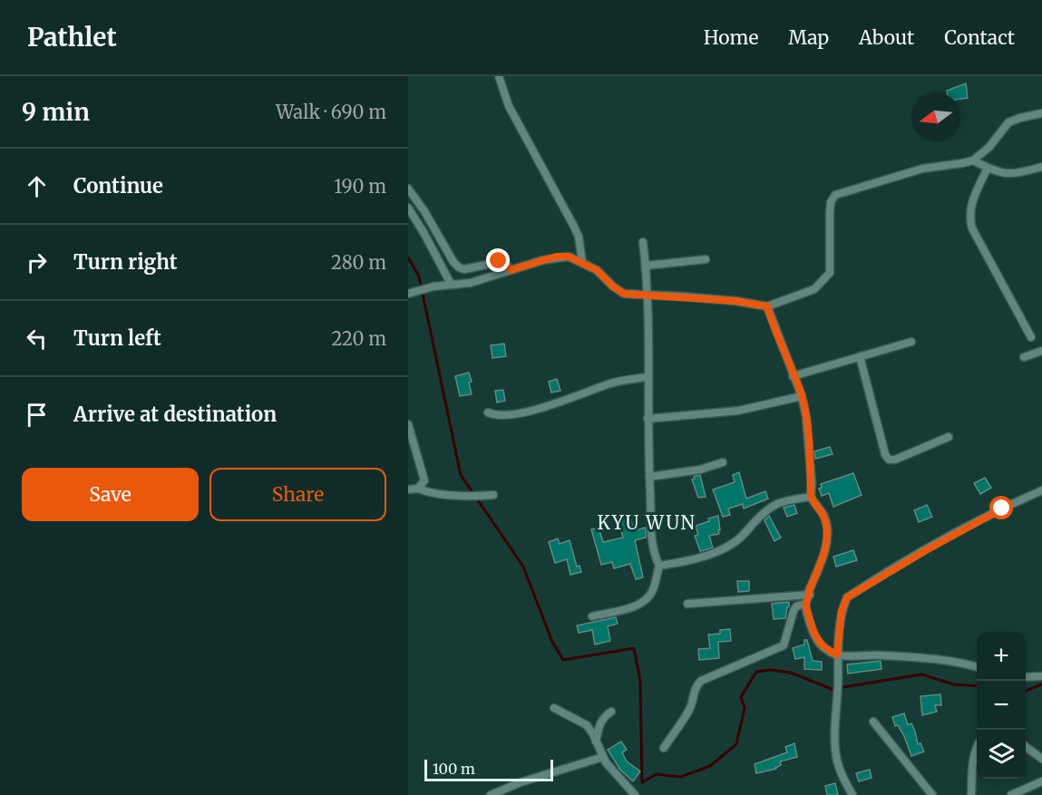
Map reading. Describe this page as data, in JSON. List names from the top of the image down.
{
  "districts": ["KYU WUN"],
  "scale_bar": "100 m",
  "north": "left",
  "page": {
    "header": "Pathlet",
    "nav": [
      "Home",
      "Map",
      "About",
      "Contact"
    ],
    "heading": ["9 min", "Walk · 690 m"],
    "list": [
      ["Continue", "190 m"],
      ["Turn right", "280 m"],
      ["Turn left", "220 m"],
      "Arrive at destination"
    ],
    "buttons": ["Save", "Share"],
    "map_buttons": ["+", "−"],
    "scale": "100 m"
  }
}
